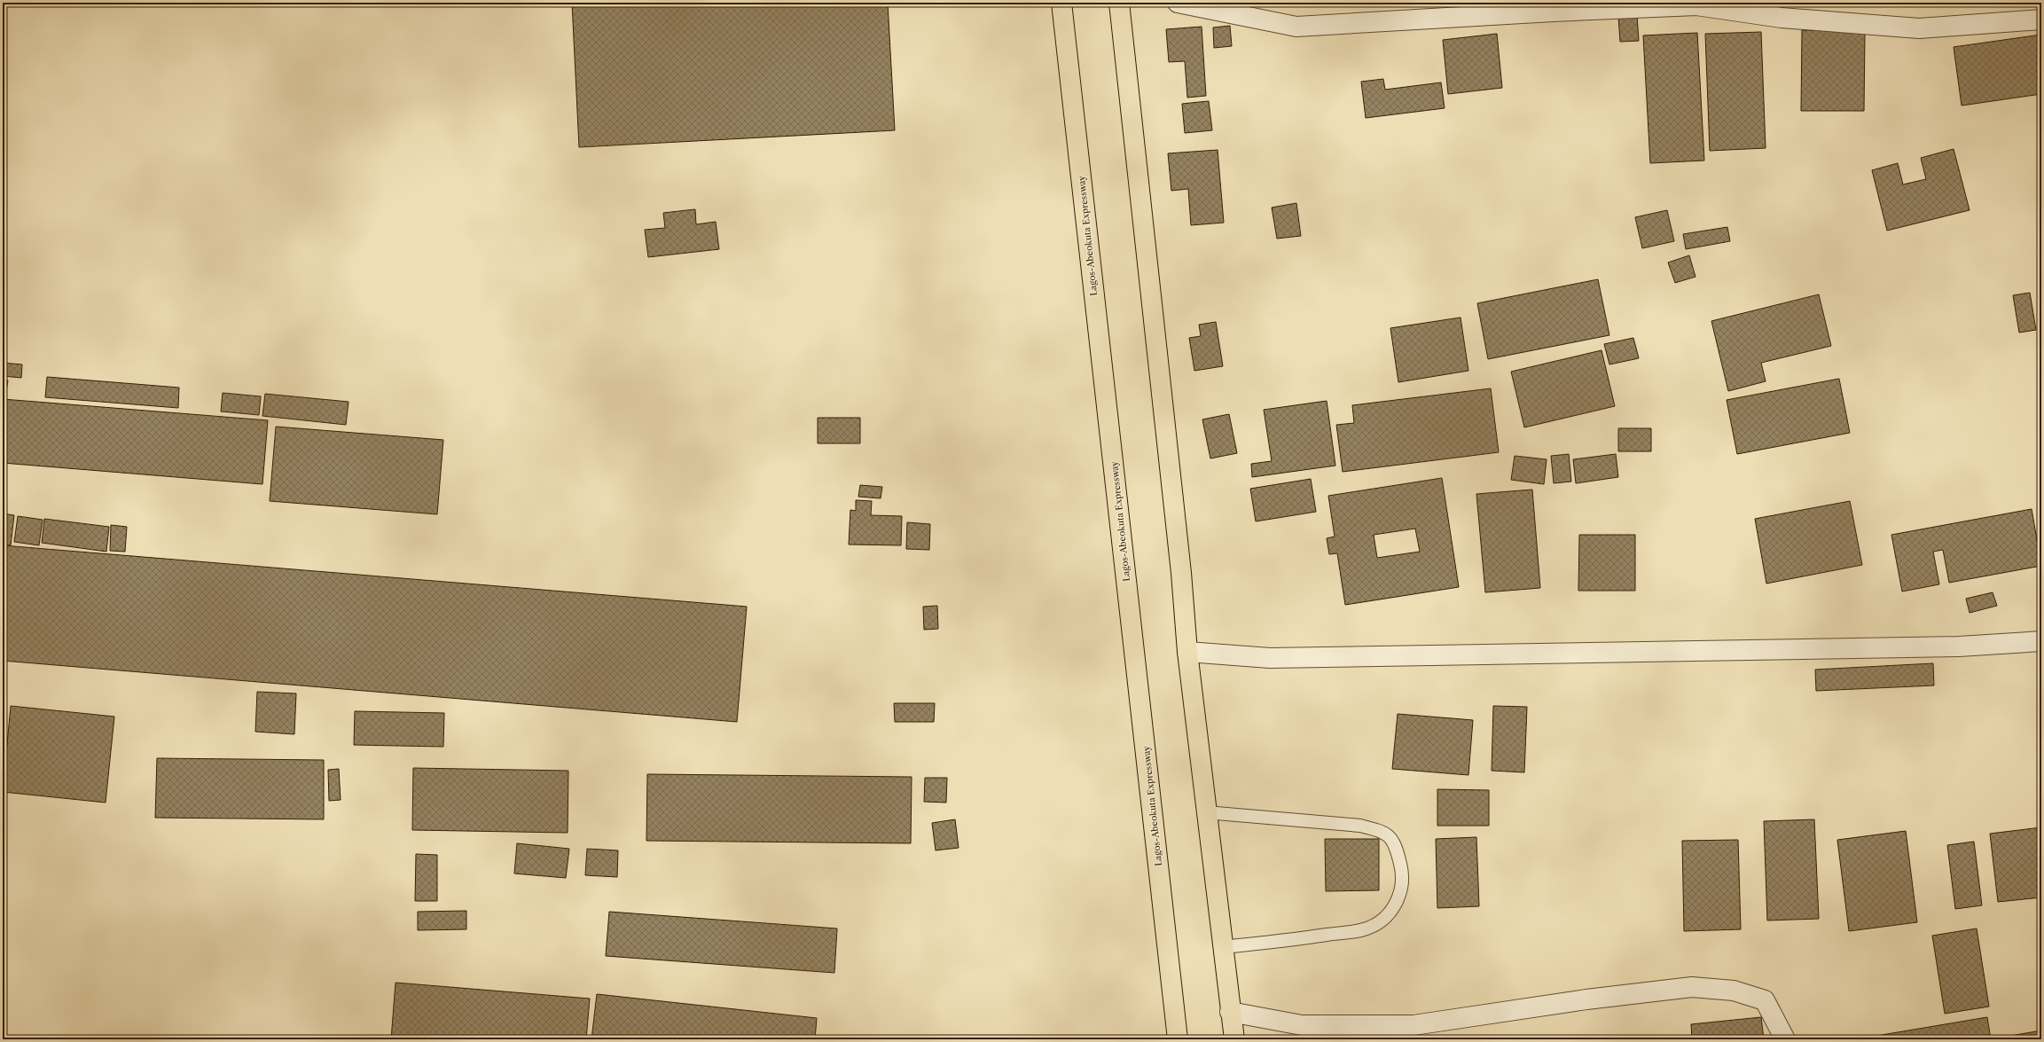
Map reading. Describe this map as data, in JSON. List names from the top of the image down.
{
  "streets": {
    "highway": ["Lagos-Abeokuta Expressway"]
  }
}
